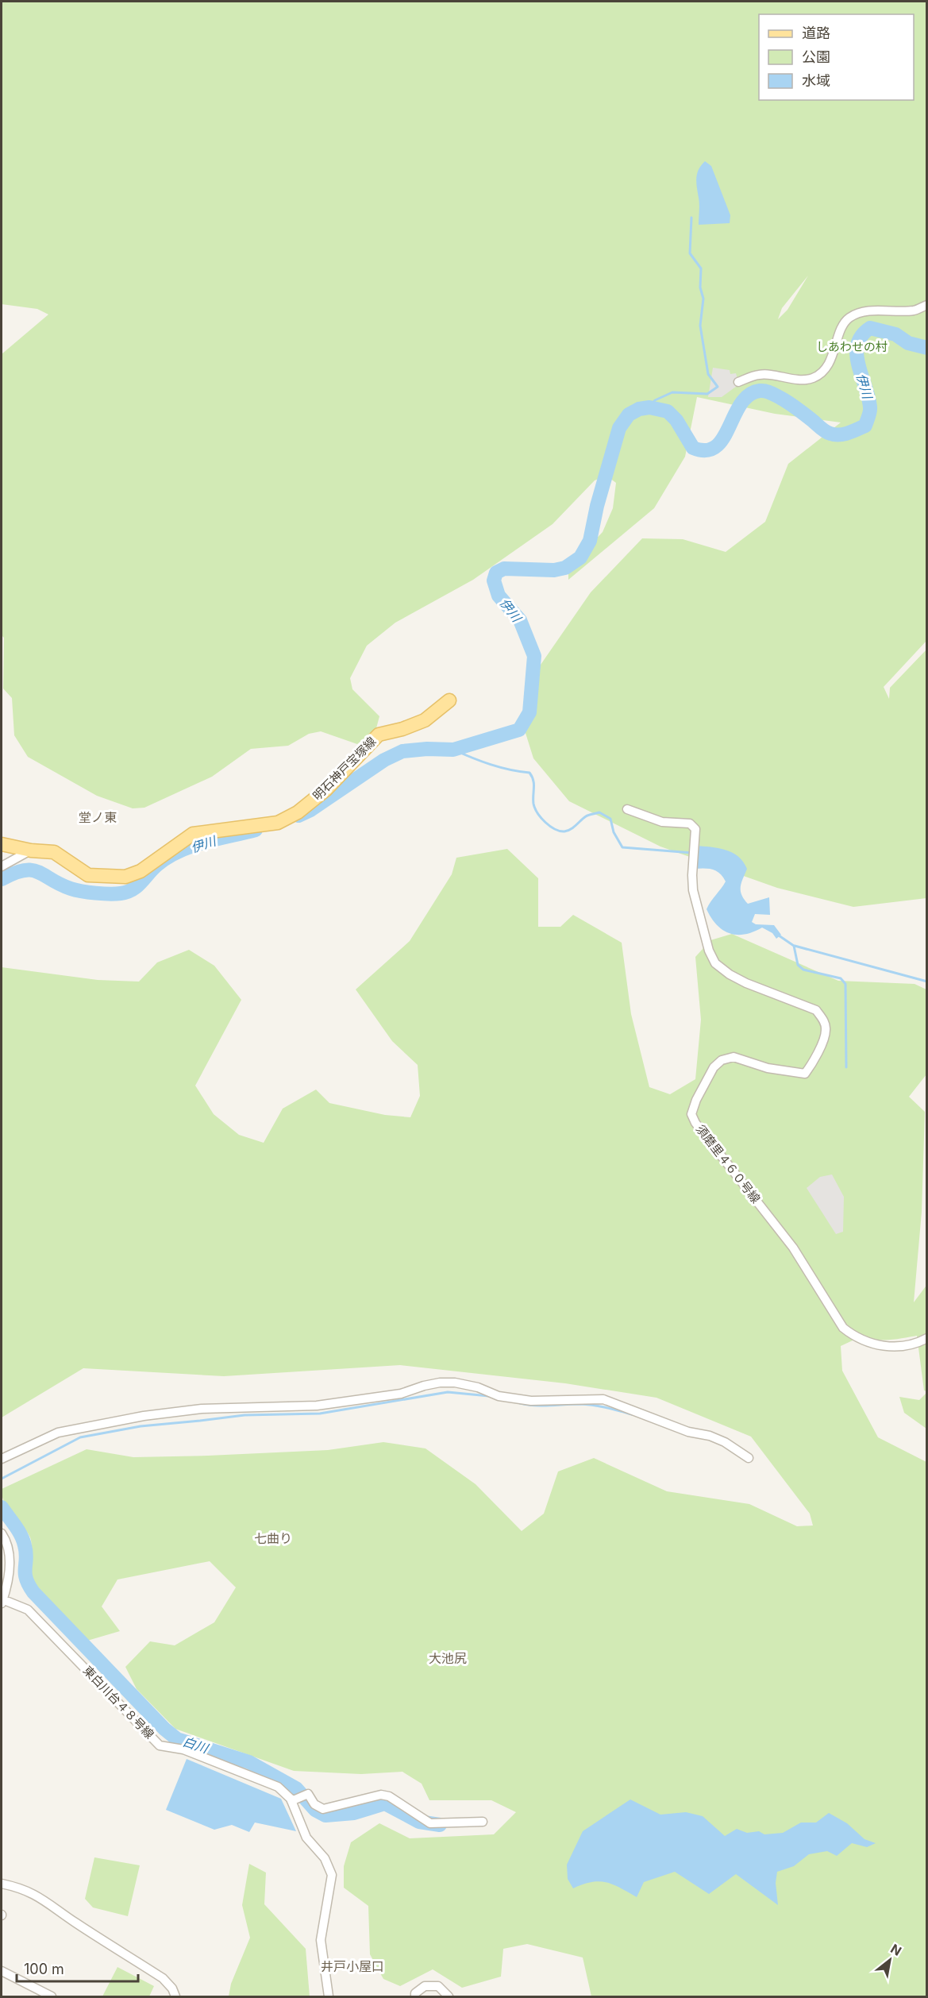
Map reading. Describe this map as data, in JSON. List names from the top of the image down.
{
  "streets": {
    "main road": ["明石神戸宝塚線"],
    "street": ["須磨里４６０号線", "東白川台４８号線"]
  },
  "districts": [
    "堂ノ東",
    "七曲り",
    "大池尻",
    "井戸小屋口"
  ],
  "water": ["伊川", "白川"],
  "parks": ["しあわせの村"],
  "legend": ["道路", "公園", "水域"],
  "scale_bar": "100 m",
  "north": "top right"
}
